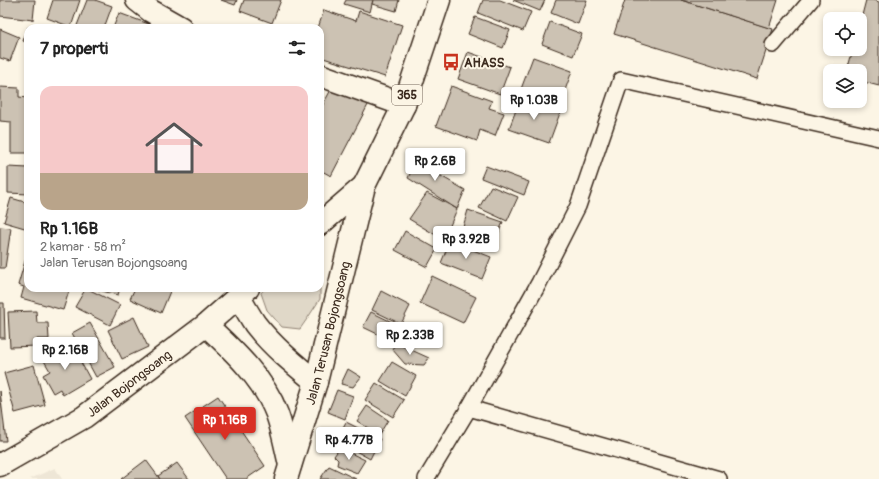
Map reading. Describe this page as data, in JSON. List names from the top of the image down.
{
  "streets": {
    "main road": ["365", "Jalan Terusan Bojongsoang", "Jalan Bojongsoang"]
  },
  "crossings": [
    ["365", "Jalan Terusan Bojongsoang"]
  ],
  "places": {
    "bus stop": ["AHASS"]
  },
  "page": {
    "heading": "7 properti",
    "list": [
      {
        "name": "Rp 1.16B",
        "note": "2 kamar · 58 m² · Jalan Terusan Bojongsoang"
      }
    ],
    "price": [
      "Rp 1.03B",
      "Rp 2.6B",
      "Rp 3.92B",
      "Rp 2.33B",
      "Rp 2.16B",
      "Rp 1.16B",
      "Rp 4.77B"
    ]
  }
}
